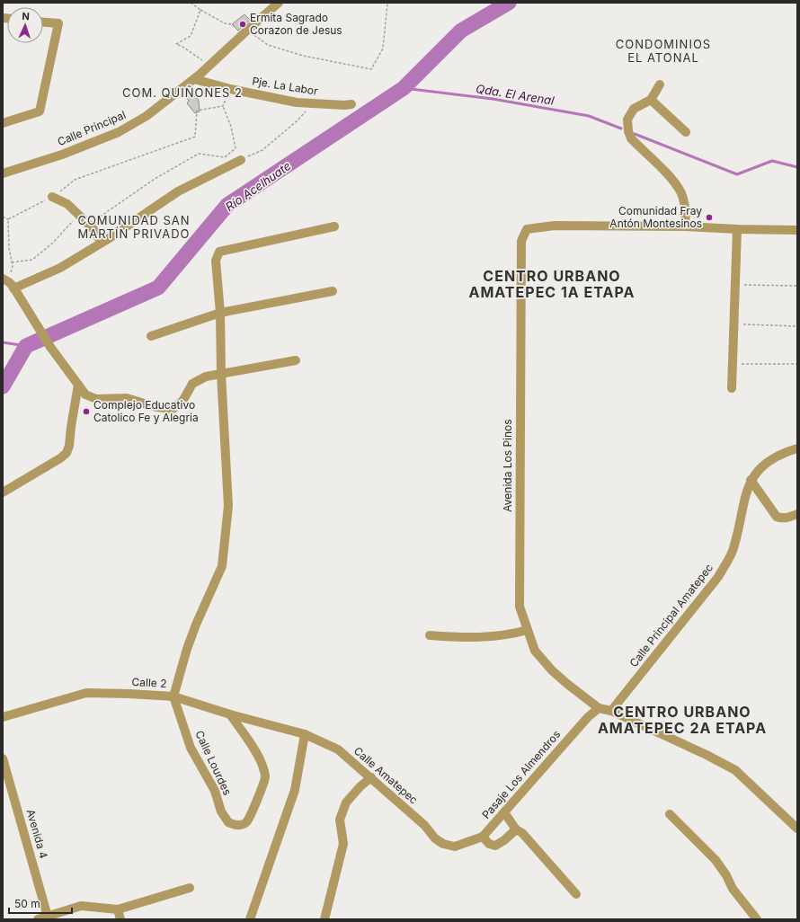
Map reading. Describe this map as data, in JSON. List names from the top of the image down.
{
  "streets": {
    "street": [
      "Pje. La Labor",
      "Calle Principal",
      "Avenida Los Pinos",
      "Calle Principal Amatepec",
      "Calle 2",
      "Calle Lourdes",
      "Pasaje Los Almendros",
      "Calle Amatepec",
      "Avenida 4"
    ]
  },
  "crossings": [
    ["Pje. La Labor", "Calle Principal"],
    ["Avenida Los Pinos", "Calle Principal Amatepec"],
    ["Avenida Los Pinos", "Pasaje Los Almendros"],
    ["Calle 2", "Calle Lourdes"],
    ["Calle 2", "Calle Amatepec"],
    ["Pasaje Los Almendros", "Calle Amatepec"]
  ],
  "districts": [
    "CONDOMINIOS EL ATONAL",
    "COM. QUIÑONES 2",
    "COMUNIDAD SAN MARTÍN PRIVADO",
    "CENTRO URBANO AMATEPEC 1A ETAPA",
    "CENTRO URBANO AMATEPEC 2A ETAPA"
  ],
  "water": ["Qda. El Arenal", "Río Acelhuate"],
  "places": ["Ermita Sagrado Corazon de Jesus", "Comunidad Fray Antón Montesinos", "Complejo Educativo Catolico Fe y Alegria"],
  "scale_bar": "50 m",
  "north": "top"
}
